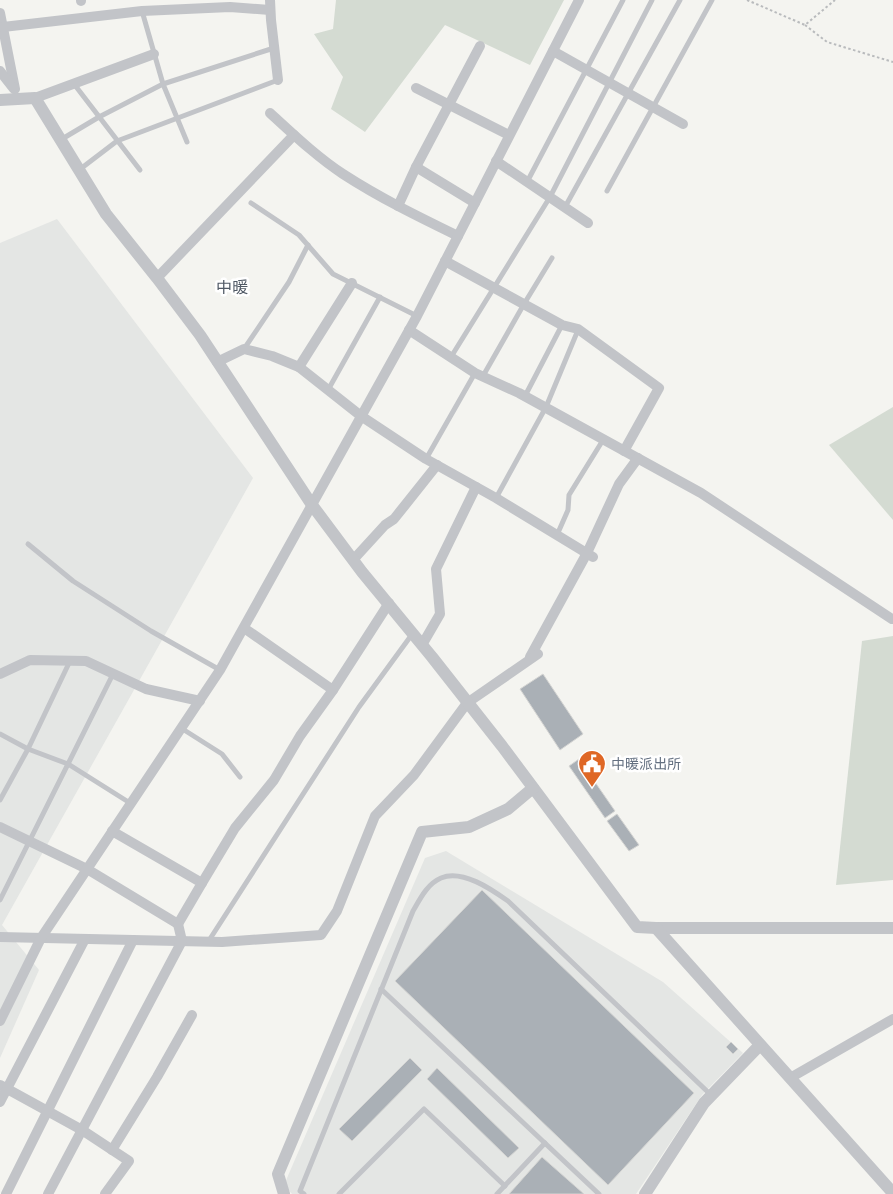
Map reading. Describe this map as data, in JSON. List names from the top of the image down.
{
  "districts": ["中暖"],
  "places": {
    "public building": ["中暖派出所"]
  }
}
